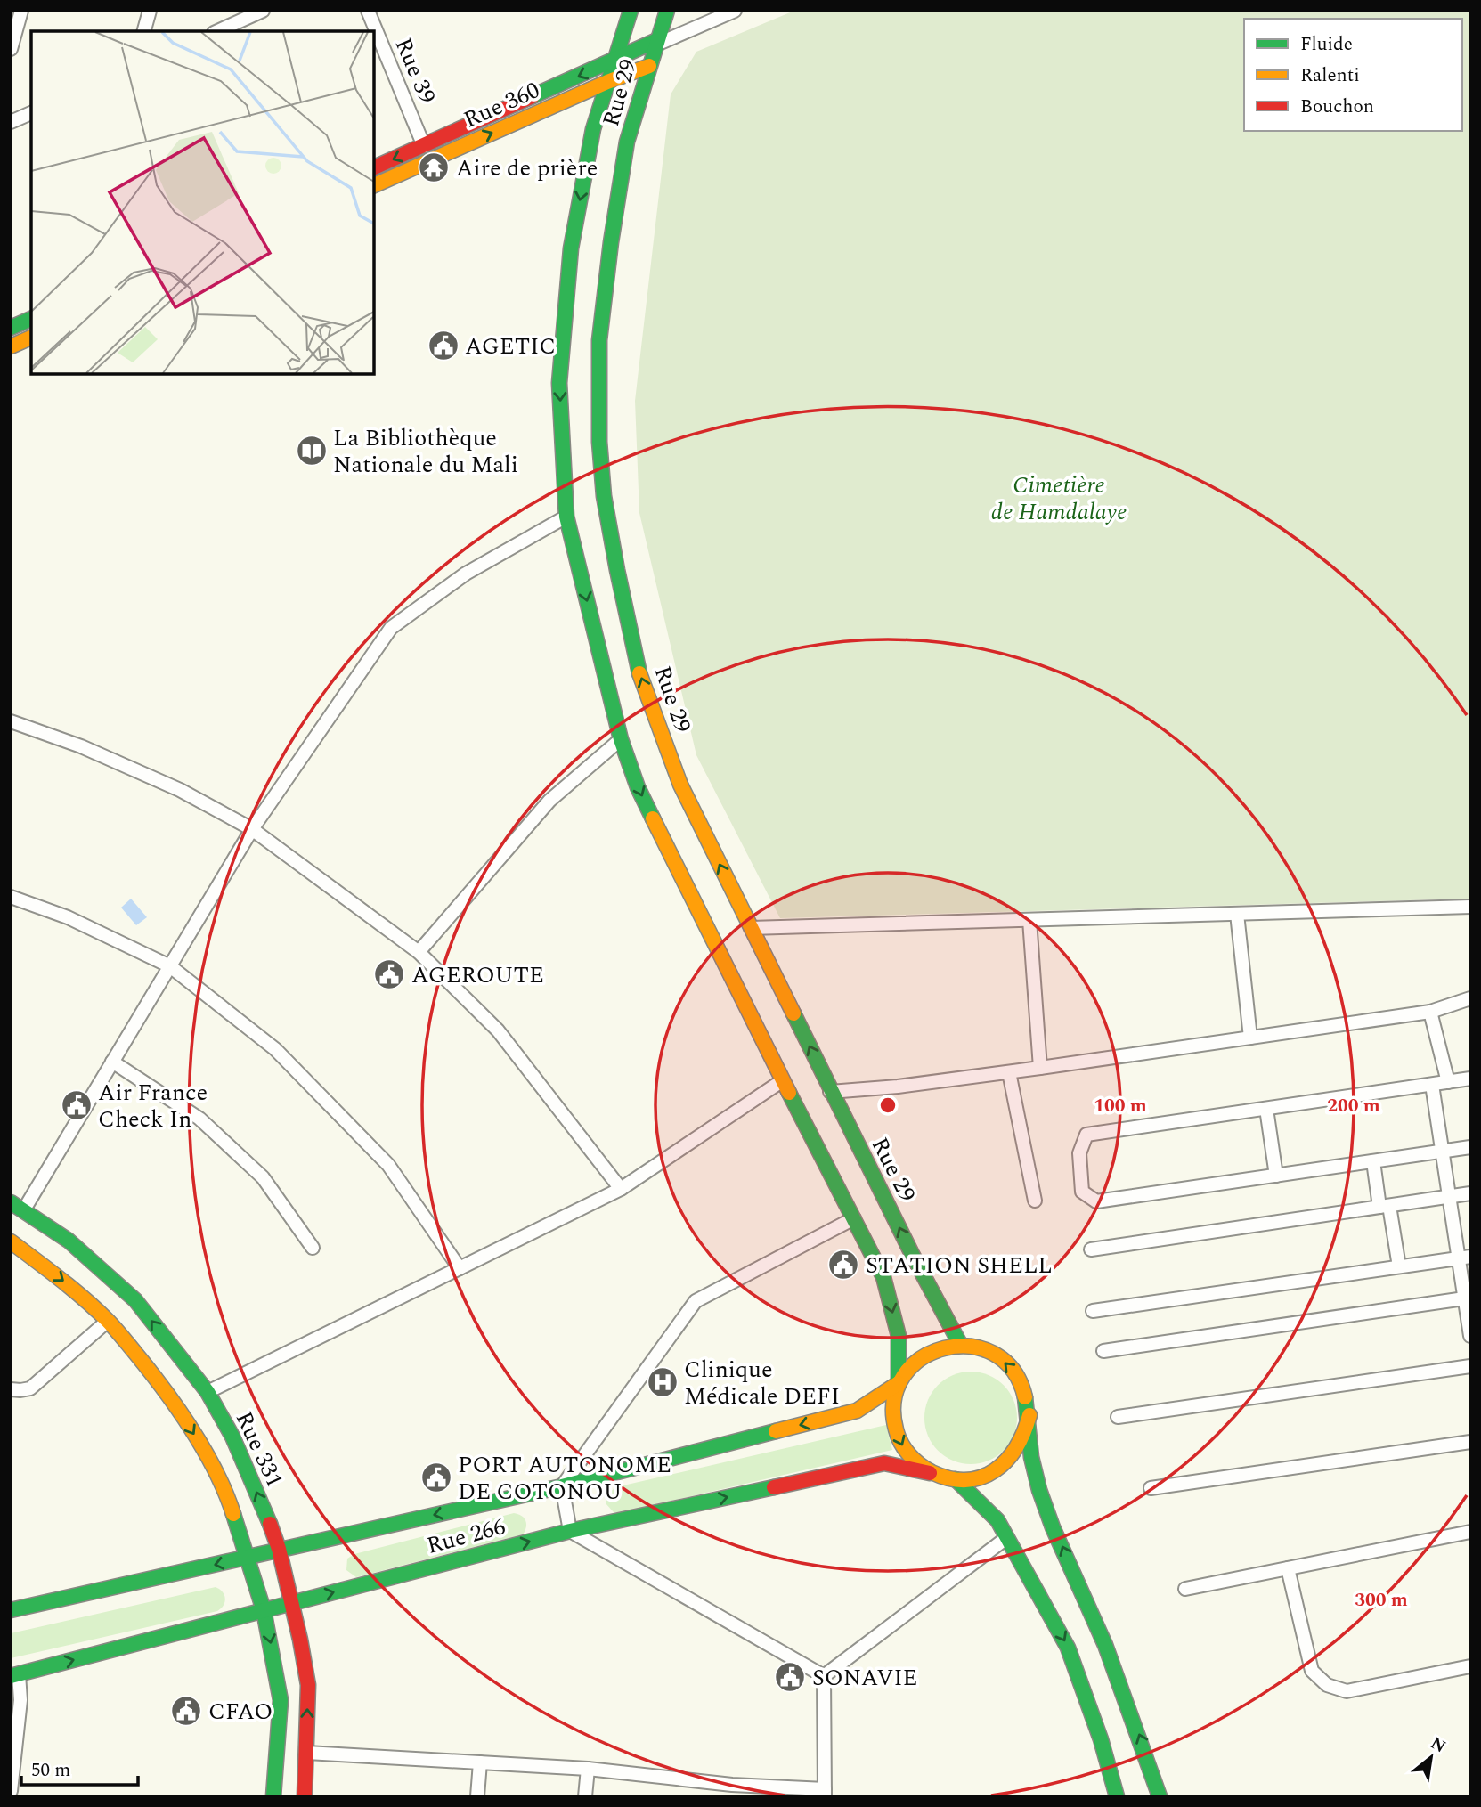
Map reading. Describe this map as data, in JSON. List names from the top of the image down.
{
  "streets": {
    "main road": [
      "Rue 29",
      "Rue 360",
      "Rue 331",
      "Rue 266"
    ],
    "street": ["Rue 39"]
  },
  "crossings": [
    ["Rue 29", "Rue 360"],
    ["Rue 29", "Rue 266"],
    ["Rue 331", "Rue 266"]
  ],
  "parks": ["Cimetière de Hamdalaye"],
  "places": {
    "temple": ["Aire de prière"],
    "public building": [
      "AGETIC",
      "AGEROUTE",
      "Air France Check In",
      "STATION SHELL",
      "PORT AUTONOME DE COTONOU",
      "SONAVIE",
      "CFAO"
    ],
    "library": ["La Bibliothèque Nationale du Mali"],
    "hospital": ["Clinique Médicale DEFI"]
  },
  "legend": ["Fluide", "Ralenti", "Bouchon"],
  "scale_bar": "50 m",
  "north": "top right",
  "rings": ["100 m", "200 m", "300 m"]
}
